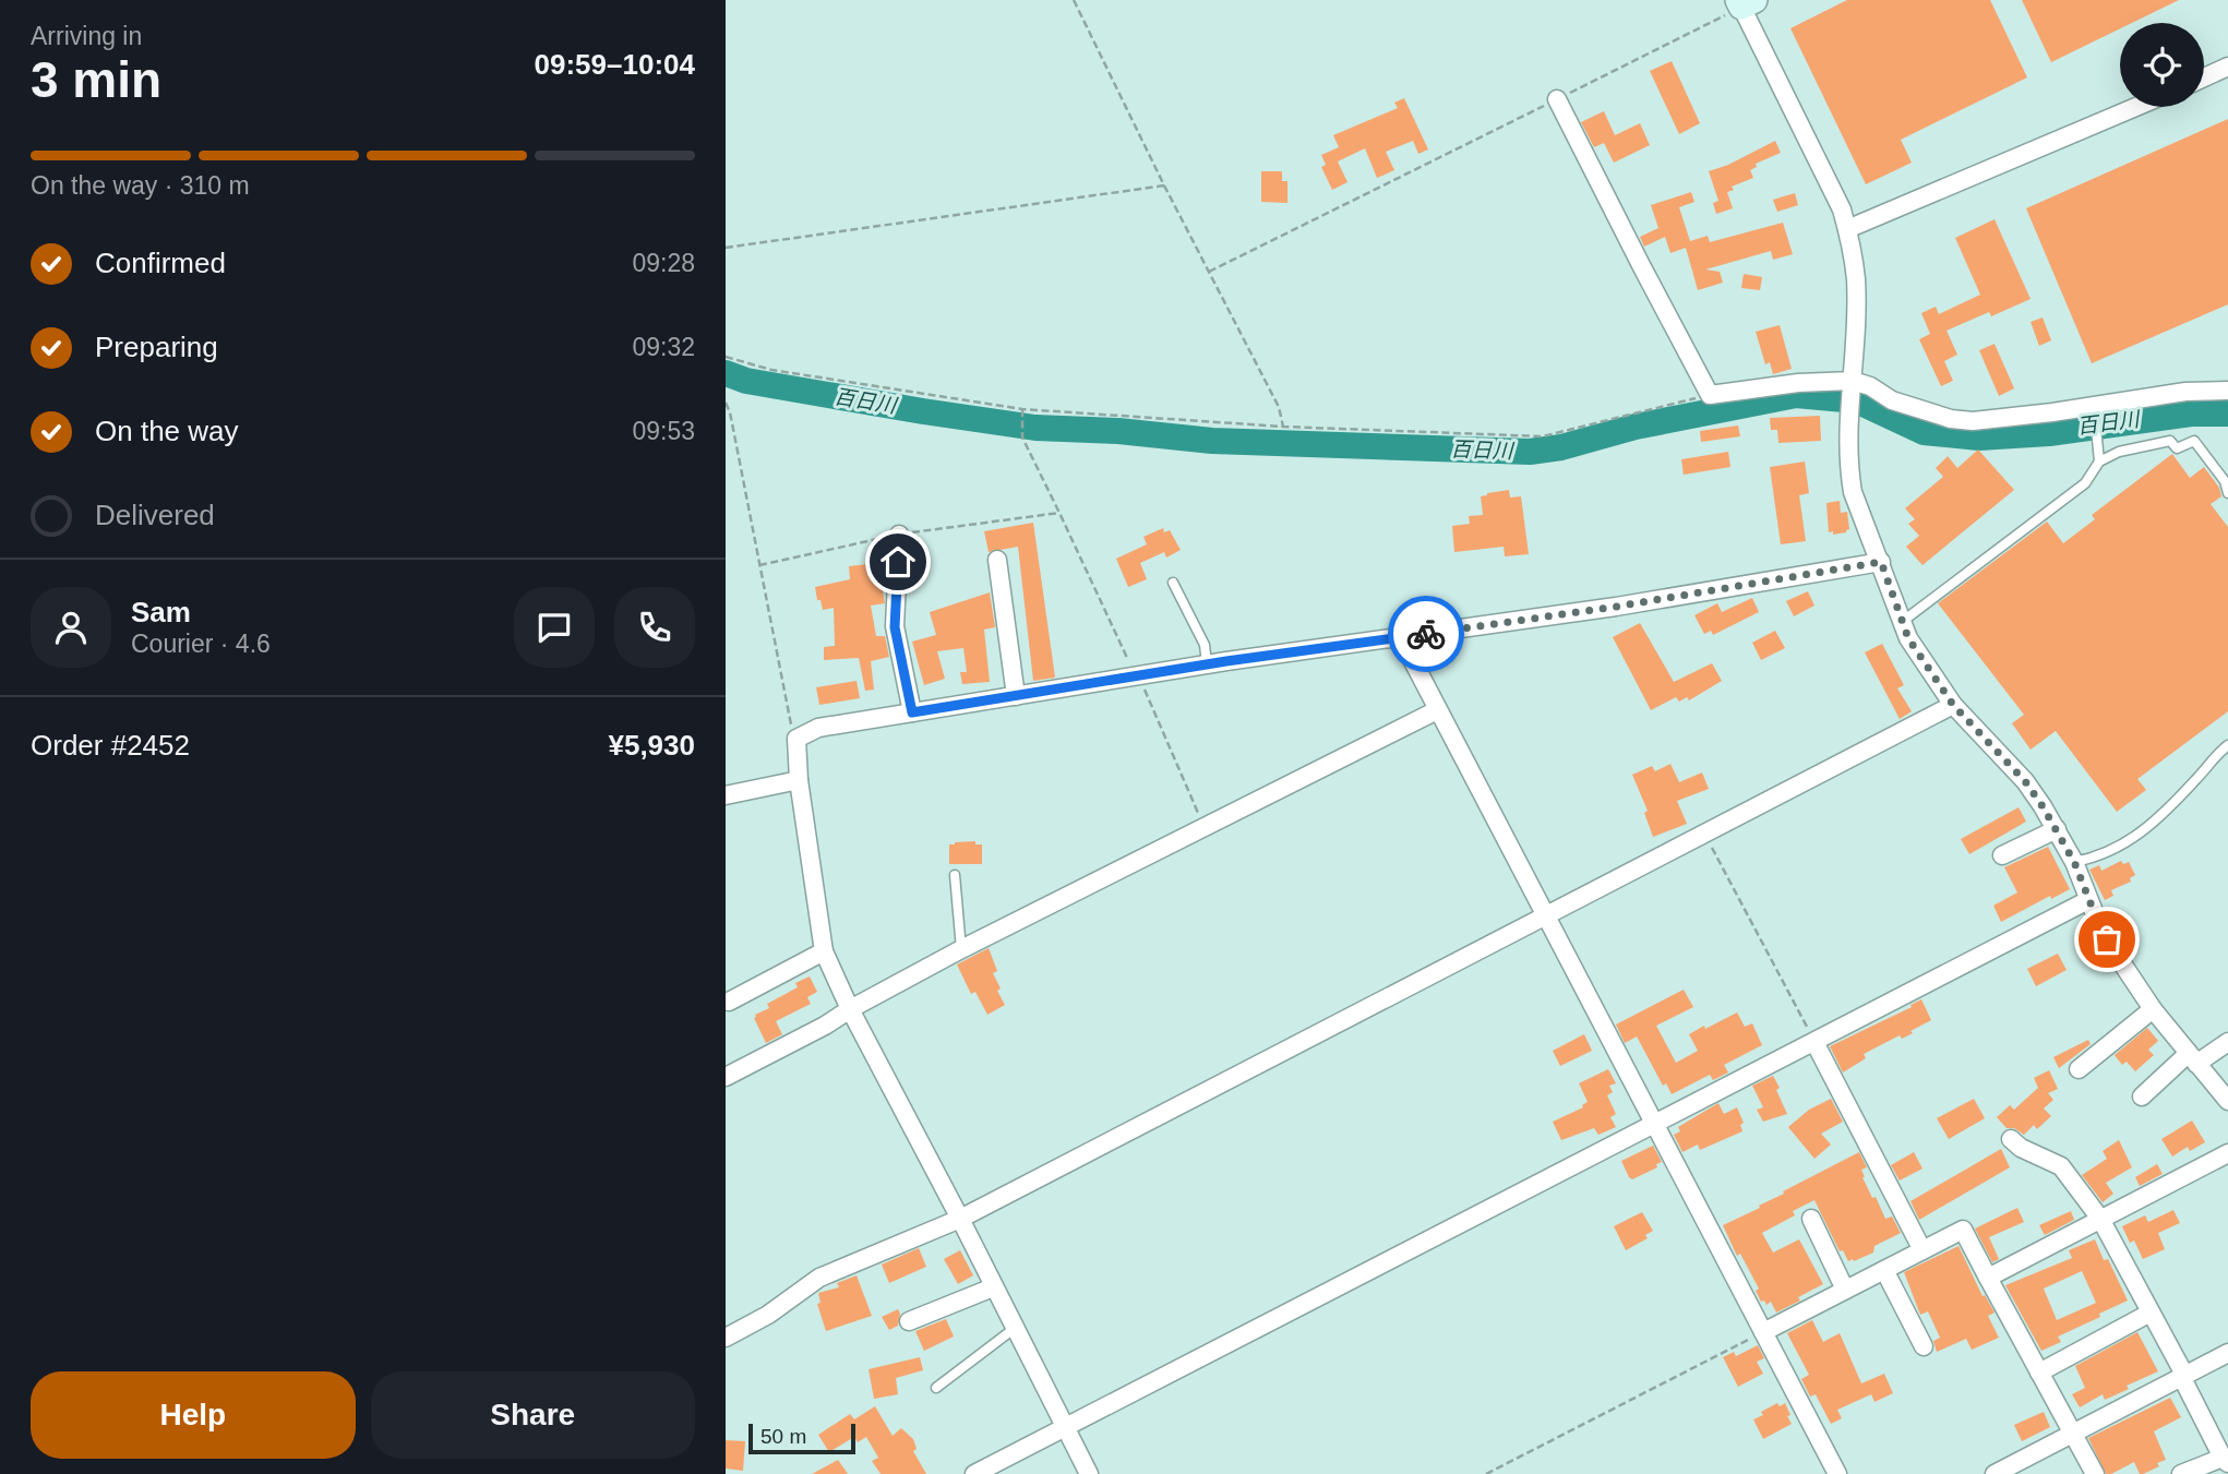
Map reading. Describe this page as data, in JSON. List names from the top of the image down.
{
  "water": ["百日川"],
  "scale_bar": "50 m",
  "page": {
    "heading": ["3 min", "Arriving in", "09:59–10:04"],
    "panel": [
      "Sam",
      "Courier · 4.6",
      "Order #2452",
      "¥5,930"
    ],
    "bar": "On the way · 310 m",
    "list": [
      ["Confirmed", "09:28"],
      ["Preparing", "09:32"],
      ["On the way", "09:53"],
      "Delivered"
    ],
    "buttons": ["Help", "Share"],
    "scale": "50 m"
  }
}
